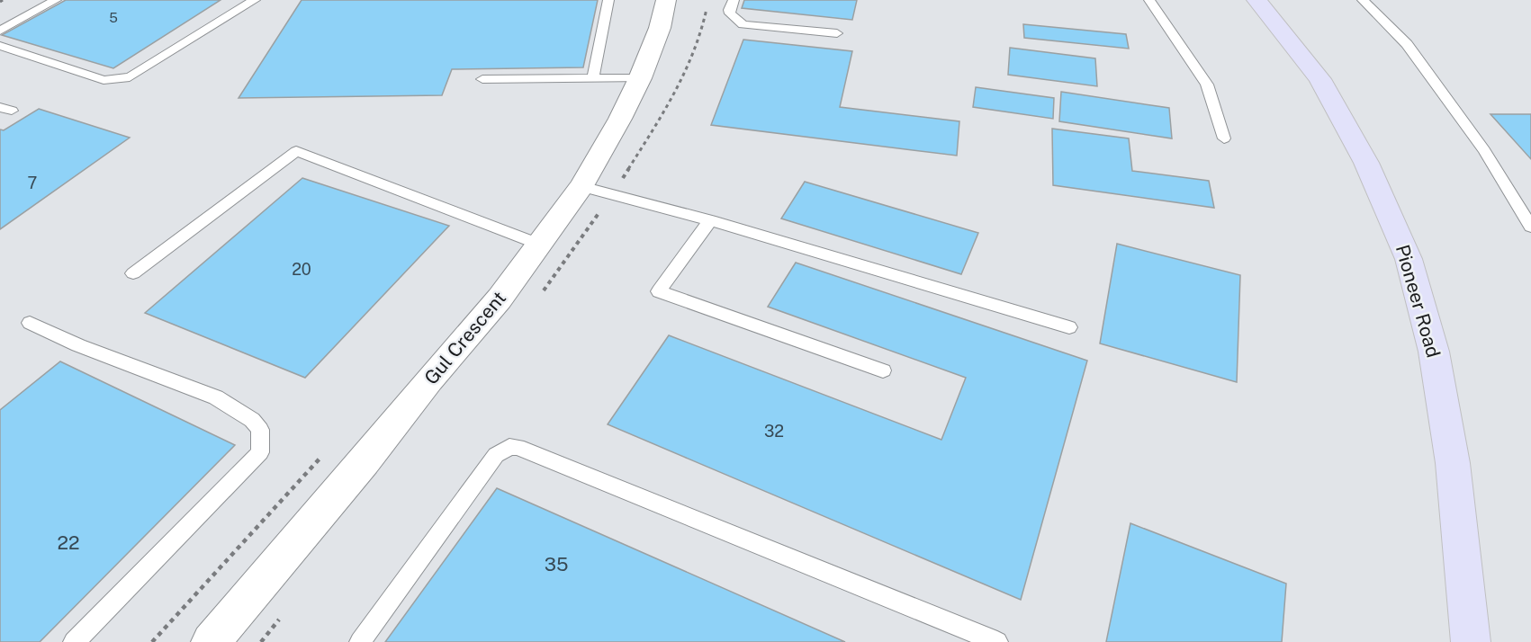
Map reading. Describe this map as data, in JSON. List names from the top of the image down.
{
  "streets": {
    "main road": ["Pioneer Road"],
    "street": ["Gul Crescent"]
  },
  "house_numbers": [
    "5",
    "7",
    "20",
    "32",
    "22",
    "35"
  ]
}
